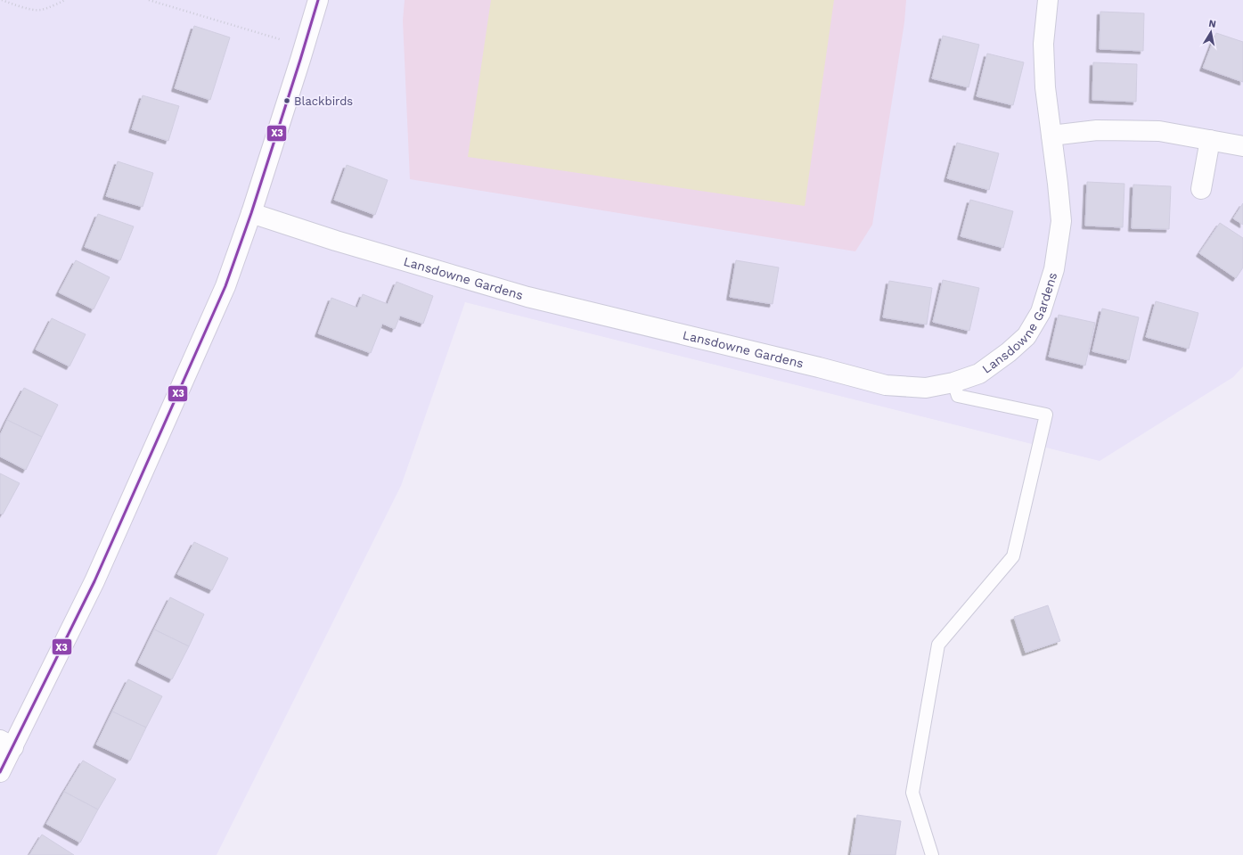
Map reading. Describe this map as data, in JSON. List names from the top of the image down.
{
  "streets": {
    "street": ["Lansdowne Gardens"]
  },
  "places": ["Blackbirds"],
  "lines": ["transit line X3"],
  "north": "top"
}
